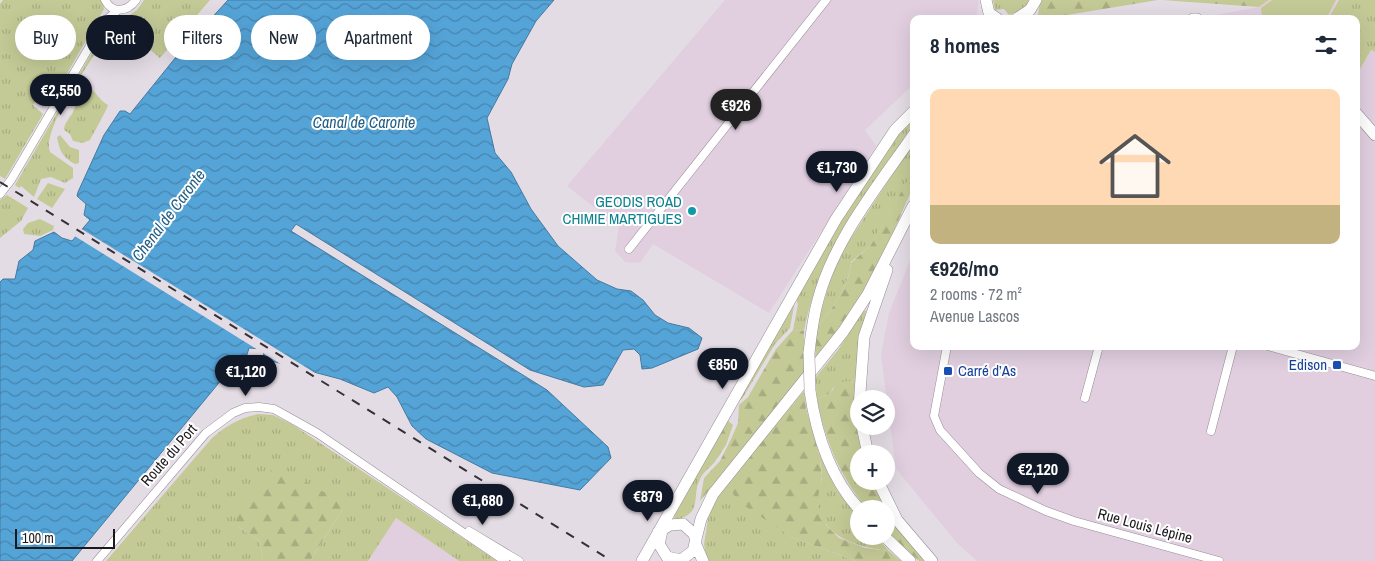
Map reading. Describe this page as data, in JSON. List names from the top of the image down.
{
  "streets": {
    "street": ["Route du Port", "Rue Louis Lépine"]
  },
  "water": ["Canal de Caronte", "Chenal de Caronte"],
  "places": {
    "other": ["GEODIS ROAD CHIMIE MARTIGUES"],
    "transit": ["Edison", "Carré d’As"]
  },
  "scale_bar": "100 m",
  "page": {
    "chip": [
      "Buy",
      "Rent",
      "Filters",
      "New",
      "Apartment"
    ],
    "heading": "8 homes",
    "price": [
      "€2,550",
      "€926",
      "€1,730",
      "€850",
      "€1,120",
      "€2,120",
      "€879",
      "€1,680"
    ],
    "list": [
      {
        "name": "€926/mo",
        "note": "2 rooms · 72 m² · Avenue Lascos"
      }
    ],
    "map_buttons": ["+", "−"],
    "scale": "100 m"
  }
}
